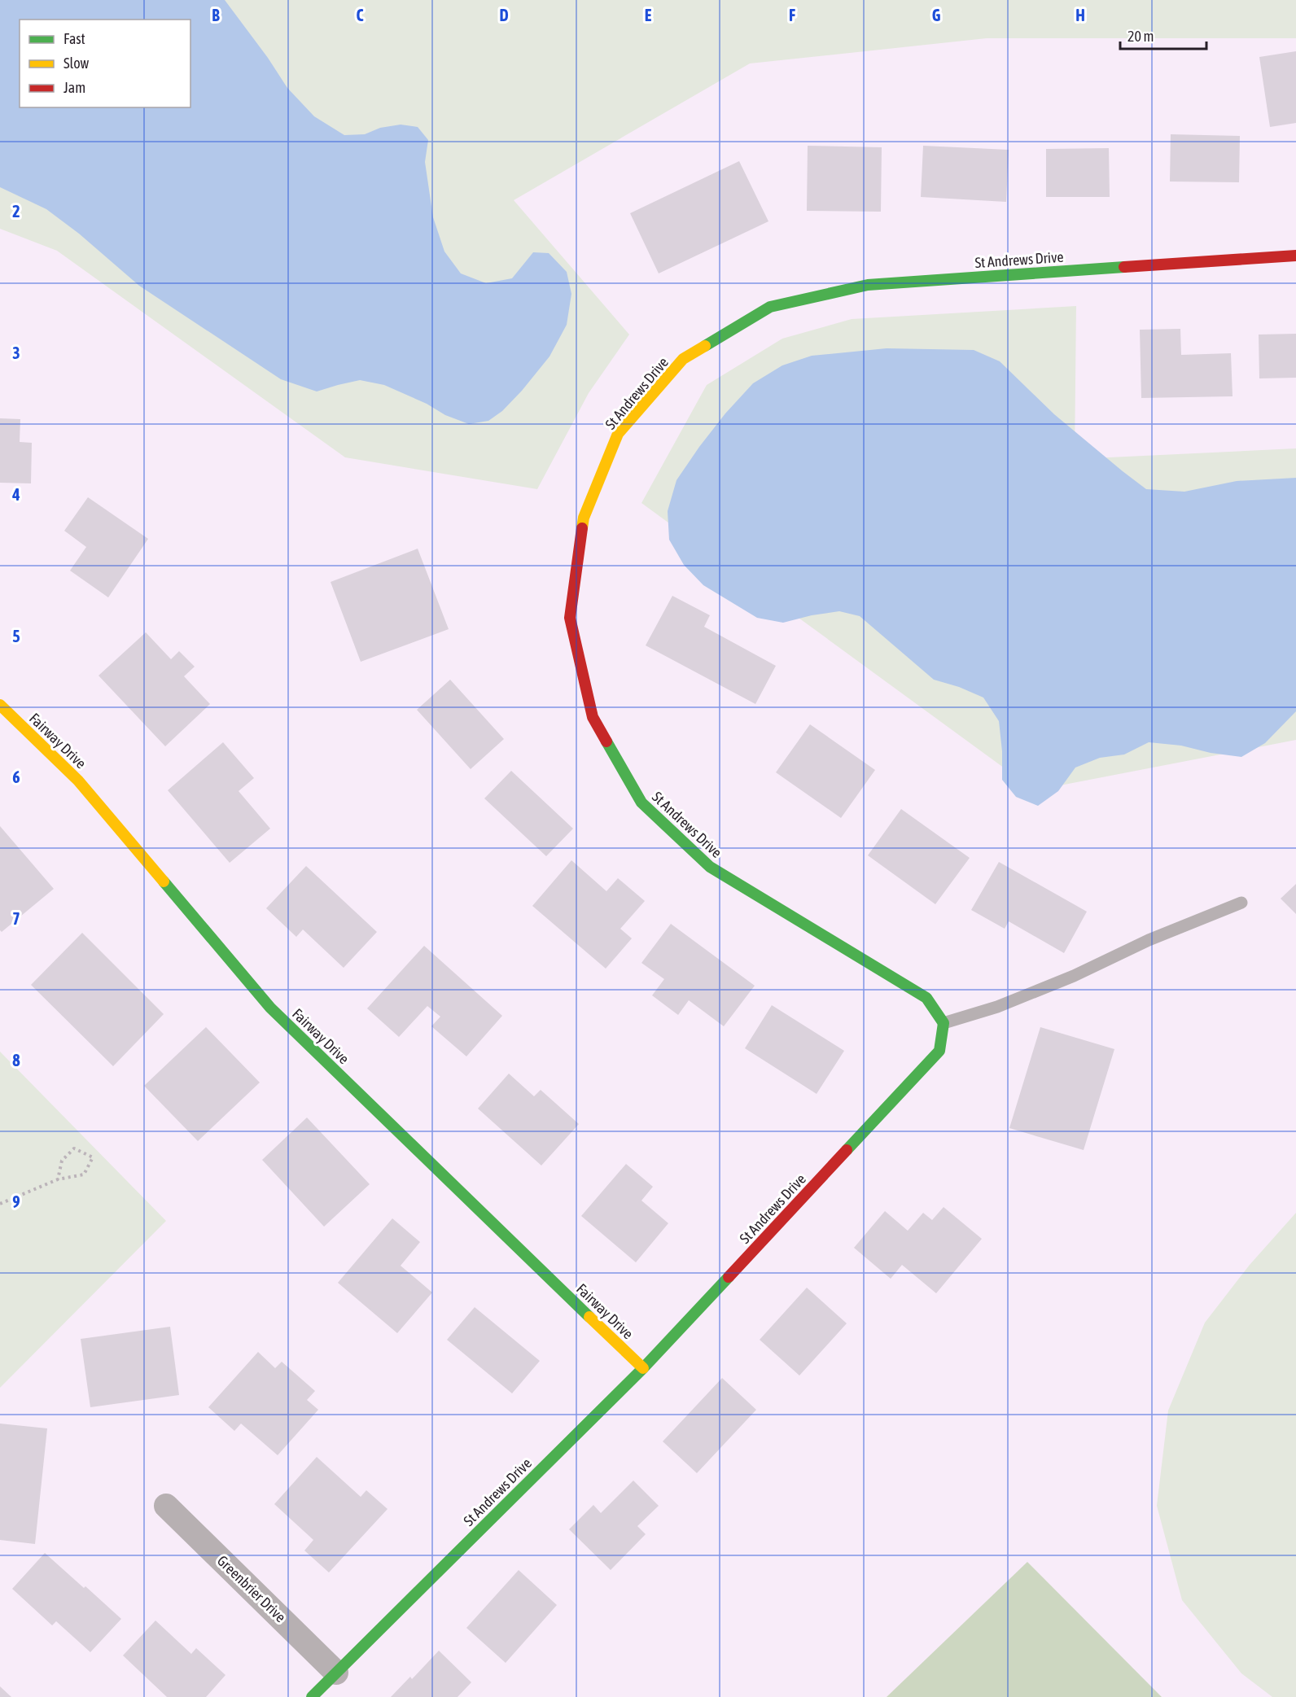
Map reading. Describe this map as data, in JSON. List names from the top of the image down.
{
  "streets": {
    "street": ["St Andrews Drive", "Fairway Drive", "Greenbrier Drive"]
  },
  "crossings": [
    ["St Andrews Drive", "Fairway Drive"],
    ["St Andrews Drive", "Greenbrier Drive"]
  ],
  "legend": ["Fast", "Slow", "Jam"],
  "scale_bar": "20 m",
  "grid": {
    "columns": [
      "B",
      "C",
      "D",
      "E",
      "F",
      "G",
      "H"
    ],
    "rows": [
      "2",
      "3",
      "4",
      "5",
      "6",
      "7",
      "8",
      "9"
    ]
  }
}
